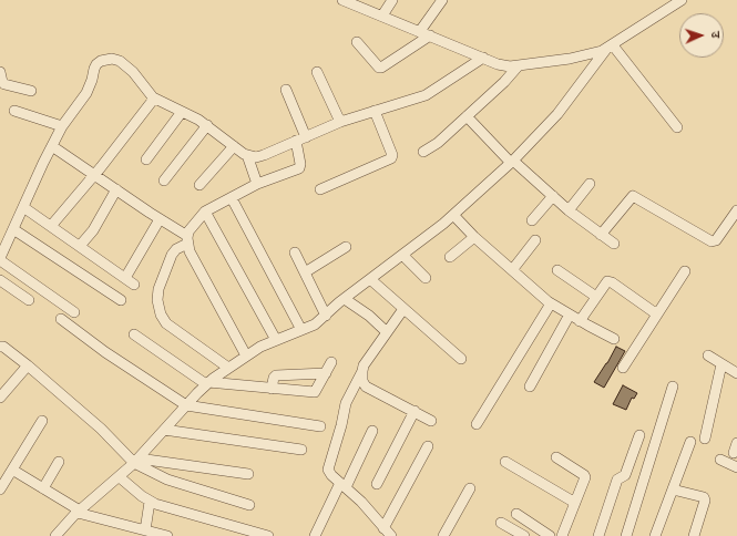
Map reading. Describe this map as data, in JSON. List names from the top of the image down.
{
  "north": "right"
}
